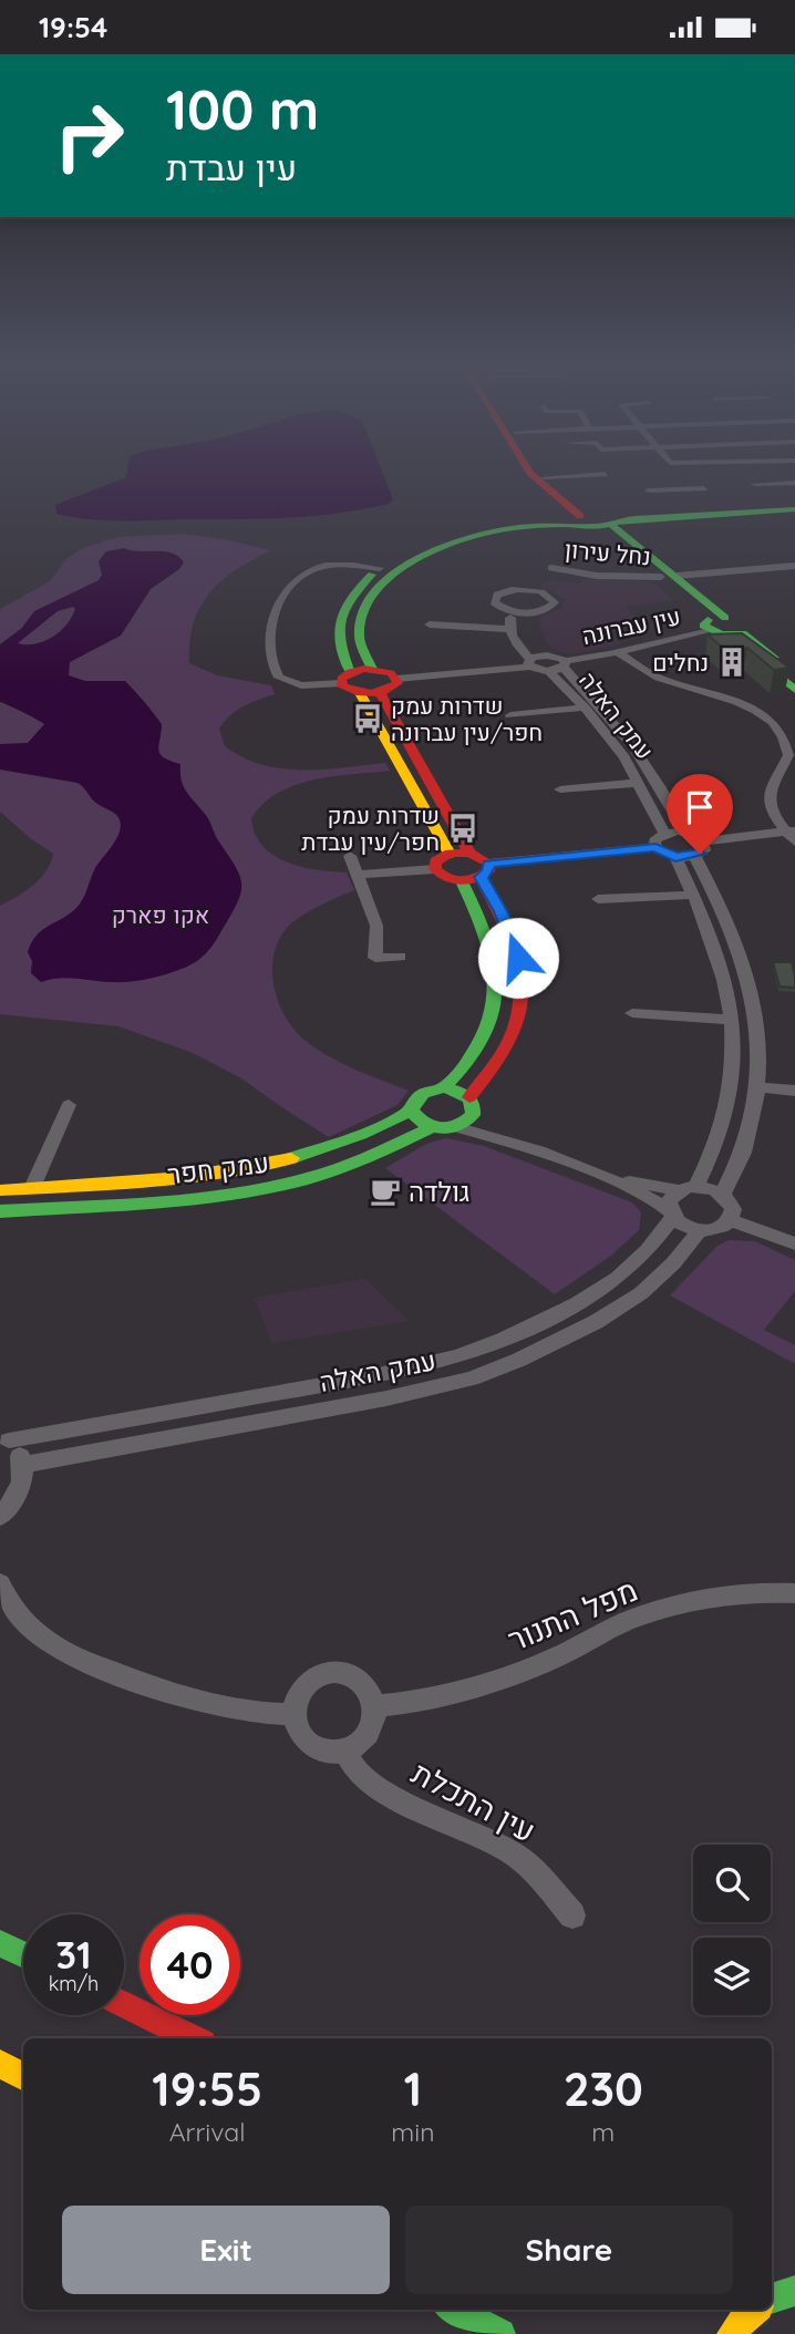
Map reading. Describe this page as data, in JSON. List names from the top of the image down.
{
  "streets": {
    "street": [
      "נחל עירון",
      "עין עברונה",
      "עמק האלה",
      "עמק חפר",
      "מפל התנור",
      "עין התכלת"
    ]
  },
  "crossings": [
    ["עין עברונה", "עמק האלה"],
    ["מפל התנור", "עין התכלת"]
  ],
  "parks": ["אקו פארק"],
  "places": {
    "building": ["נחלים"],
    "bus stop": ["שדרות עמק חפר/עין עברונה", "שדרות עמק חפר/עין עבדת"],
    "cafe": ["גולדה"]
  },
  "page": {
    "status": "19:54",
    "turn": ["100 m", "עין עבדת"],
    "speed": "31 km/h",
    "limit": "40",
    "eta": [
      "19:55",
      "Arrival",
      "1",
      "min",
      "230",
      "m"
    ],
    "buttons": ["Exit", "Share"]
  }
}
